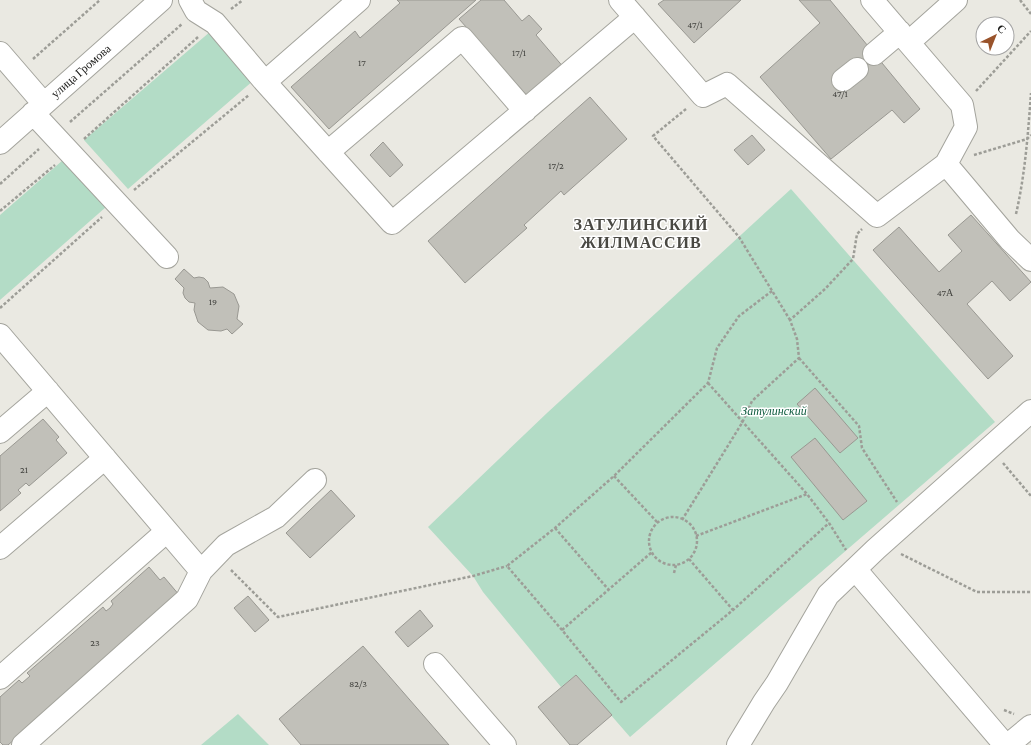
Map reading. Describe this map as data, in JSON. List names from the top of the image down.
{
  "streets": {
    "street": ["улица Громова"]
  },
  "districts": ["ЗАТУЛИНСКИЙ ЖИЛМАССИВ"],
  "parks": ["Затулинский"],
  "house_numbers": [
    "47/1",
    "17/1",
    "17",
    "47/1",
    "17/2",
    "47А",
    "19",
    "21",
    "23",
    "82/3"
  ],
  "north": "top right"
}
